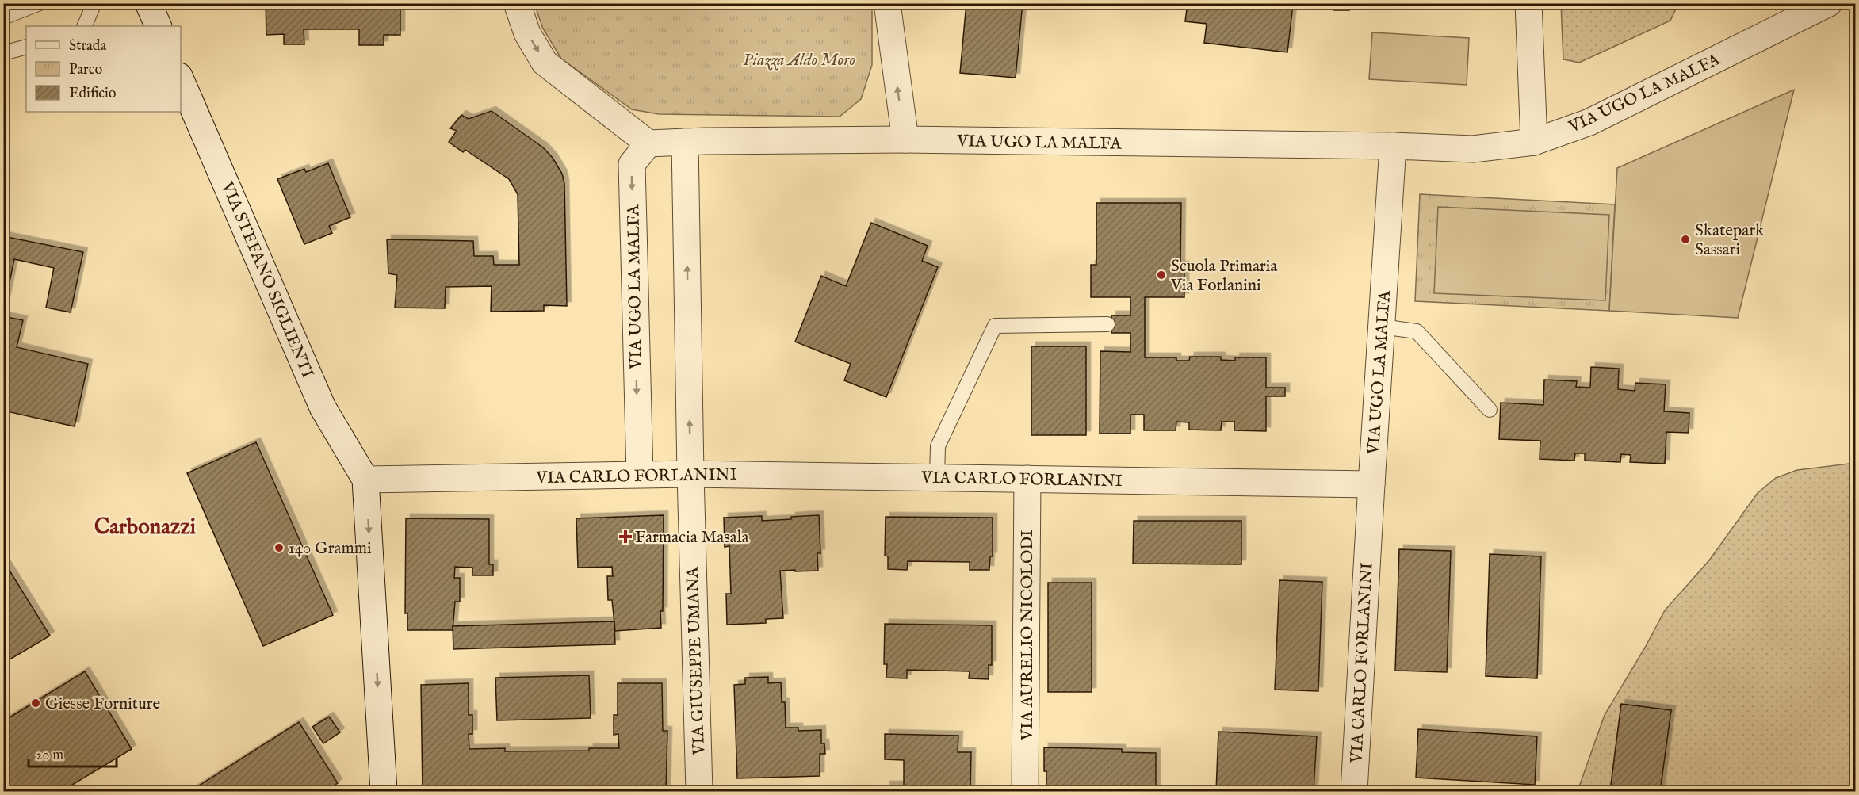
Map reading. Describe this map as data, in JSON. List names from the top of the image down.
{
  "streets": {
    "street": [
      "VIA UGO LA MALFA",
      "VIA STEFANO SIGLIENTI",
      "VIA CARLO FORLANINI",
      "VIA AURELIO NICOLODI",
      "VIA GIUSEPPE UMANA"
    ]
  },
  "crossings": [
    ["VIA UGO LA MALFA", "VIA CARLO FORLANINI"],
    ["VIA STEFANO SIGLIENTI", "VIA CARLO FORLANINI"],
    ["VIA CARLO FORLANINI", "VIA AURELIO NICOLODI"],
    ["VIA CARLO FORLANINI", "VIA GIUSEPPE UMANA"]
  ],
  "districts": ["Carbonazzi"],
  "parks": ["Piazza Aldo Moro"],
  "places": {
    "other": [
      "Skatepark Sassari",
      "Scuola Primaria Via Forlanini",
      "140 Grammi",
      "Giesse Forniture"
    ],
    "health": ["Farmacia Masala"]
  },
  "legend": ["Strada", "Parco", "Edificio"],
  "scale_bar": "20 m"
}
